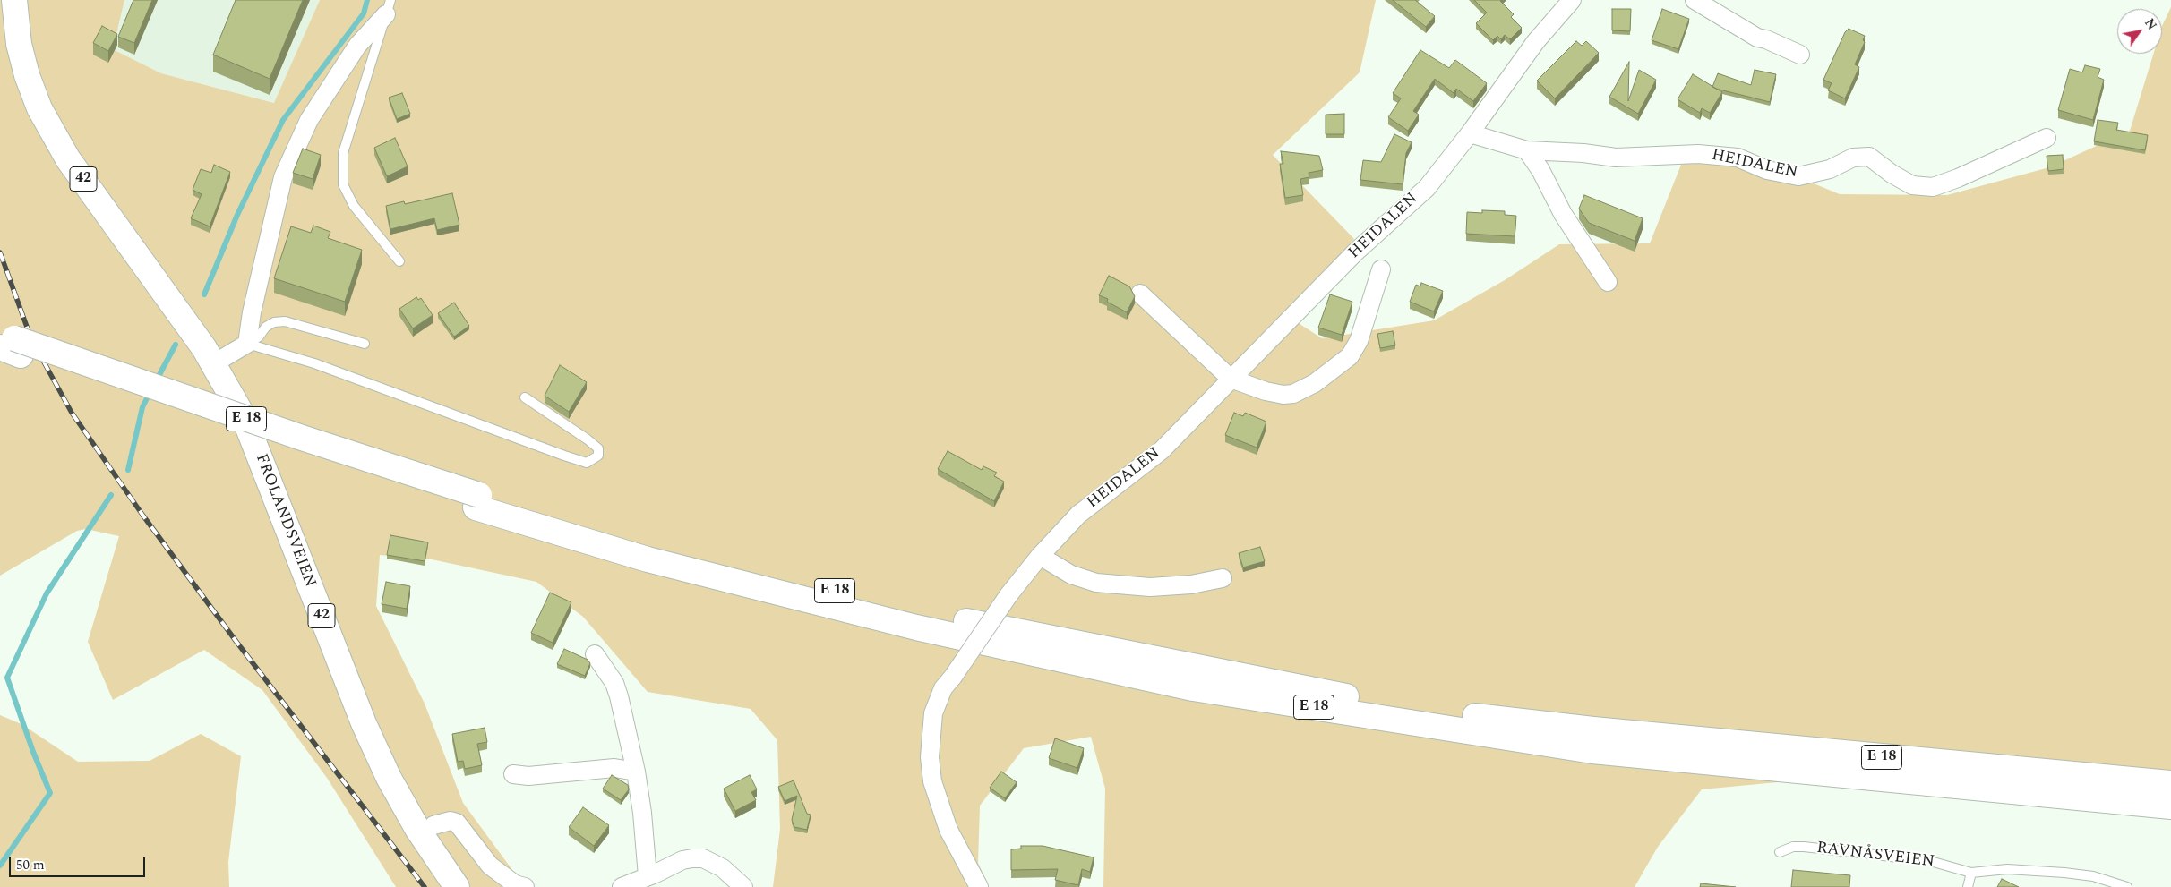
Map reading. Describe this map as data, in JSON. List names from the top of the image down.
{
  "streets": {
    "main road": ["42", "E 18", "FROLANDSVEIEN"],
    "street": ["HEIDALEN"],
    "lane": ["RAVNÅSVEIEN"]
  },
  "scale_bar": "50 m",
  "north": "top right"
}
